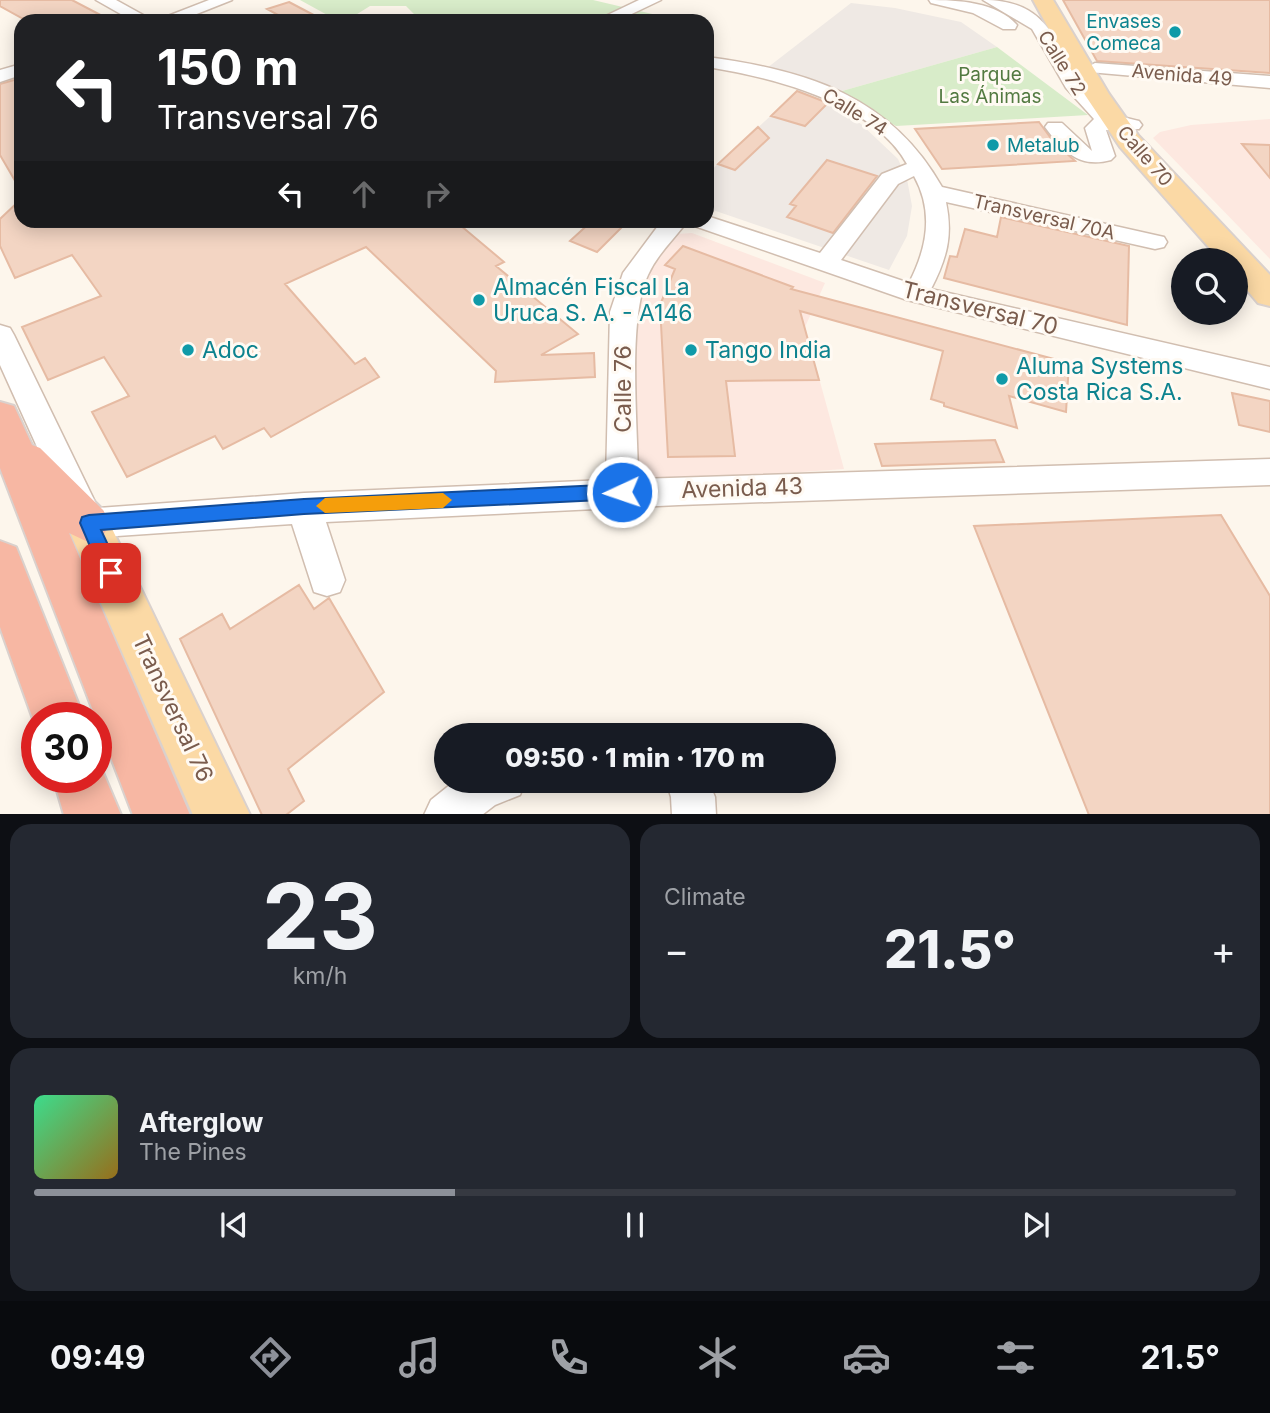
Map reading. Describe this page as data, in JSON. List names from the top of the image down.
{
  "streets": {
    "main road": ["Calle 70", "Transversal 76"],
    "street": [
      "Calle 72",
      "Avenida 49",
      "Calle 74",
      "Transversal 70A",
      "Transversal 70",
      "Calle 76",
      "Avenida 43"
    ]
  },
  "crossings": [
    ["Calle 72", "Calle 70"],
    ["Avenida 49", "Calle 70"],
    ["Calle 74", "Transversal 70A"],
    ["Calle 74", "Transversal 70"],
    ["Calle 76", "Avenida 43"],
    ["Avenida 43", "Transversal 76"]
  ],
  "parks": ["Parque Las Ánimas"],
  "places": [
    "Envases Comeca",
    "Metalub",
    "Almacén Fiscal La Uruca S. A. - A146",
    "Adoc",
    "Tango India",
    "Aluma Systems Costa Rica S.A."
  ],
  "page": {
    "turn": ["150 m", "Transversal 76"],
    "limit": "30",
    "trip": "09:50 · 1 min · 170 m",
    "tile": [
      ["23", "km/h"],
      "Climate"
    ],
    "heat": ["−", "21.5°", "+"],
    "song": ["Afterglow", "The Pines"],
    "tabs": ["09:49", "21.5°"]
  }
}
